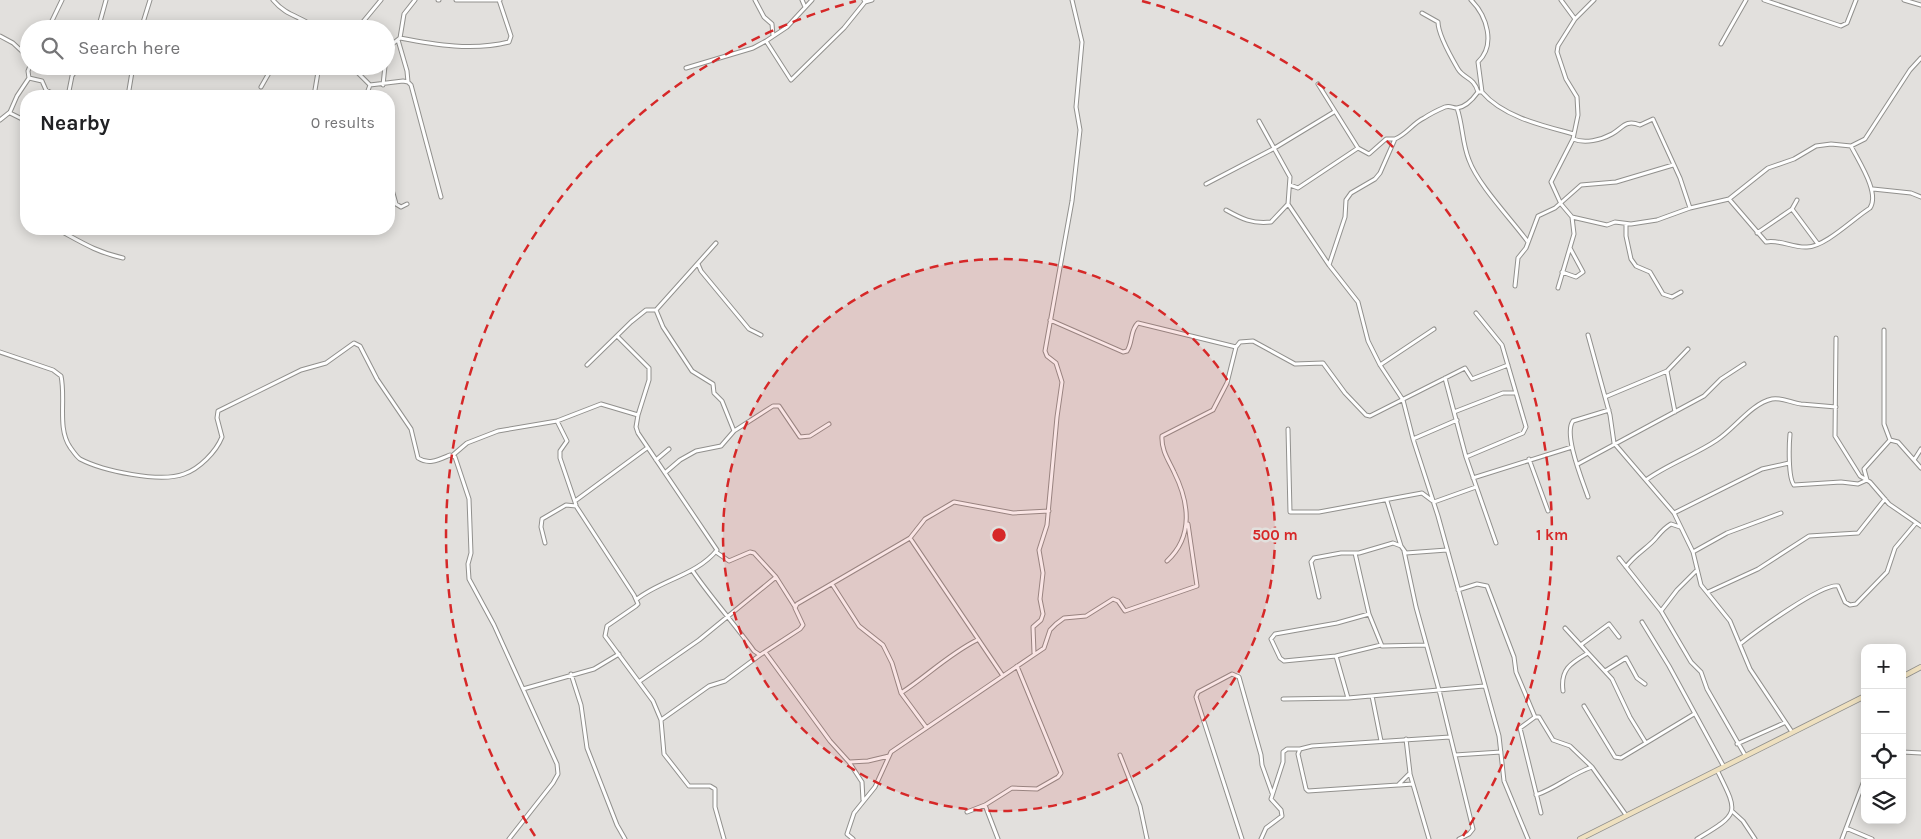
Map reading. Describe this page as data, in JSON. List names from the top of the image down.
{
  "page": {
    "search": "Search here",
    "heading": ["Nearby", "0 results"],
    "map_buttons": ["+", "−"]
  },
  "rings": ["500 m", "1 km"]
}
